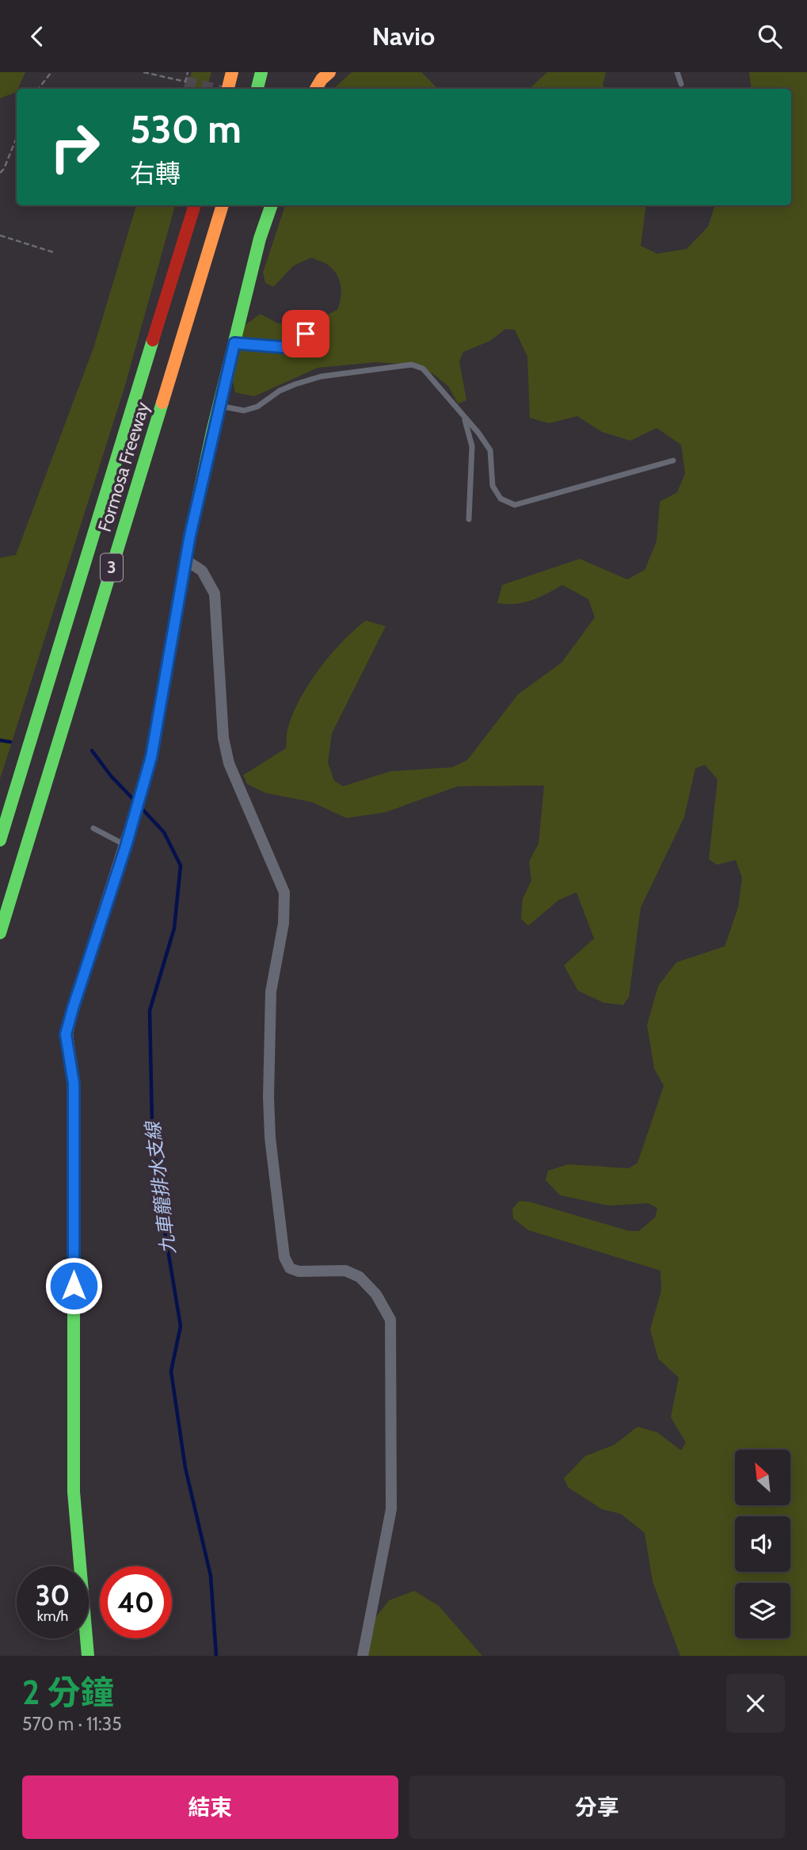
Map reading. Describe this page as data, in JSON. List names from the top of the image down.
{
  "streets": {
    "main road": ["Formosa Freeway", "3"]
  },
  "water": ["九車籠排水支線"],
  "north": "top left",
  "page": {
    "header": "Navio",
    "turn": ["530 m", "右轉"],
    "speed": "30 km/h",
    "limit": "40",
    "heading": ["2 分鐘", "570 m · 11:35"],
    "buttons": ["結束", "分享"]
  }
}
